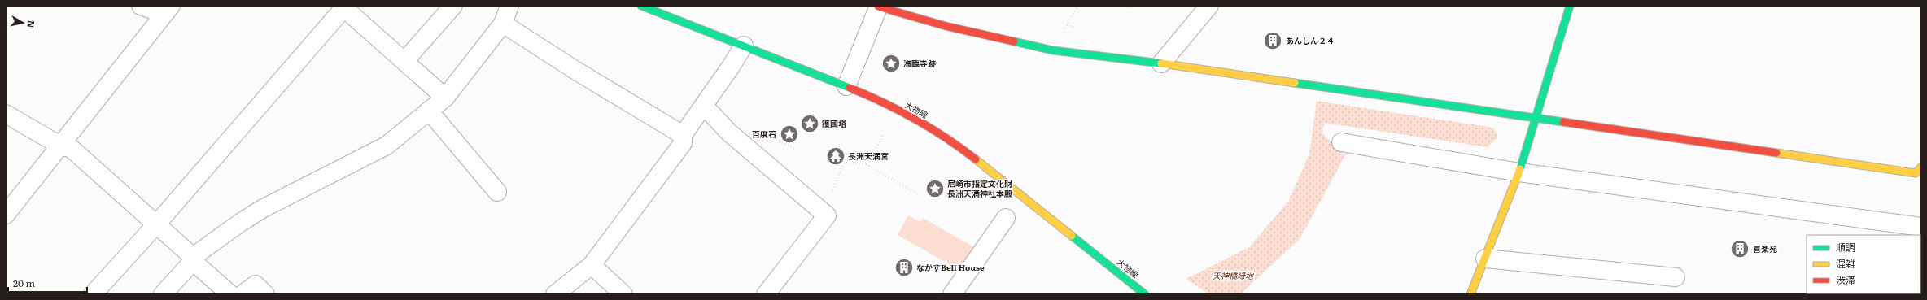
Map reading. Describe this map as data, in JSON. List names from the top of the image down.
{
  "streets": {
    "street": ["大物線"]
  },
  "parks": ["天神橋緑地"],
  "places": {
    "building": ["あんしん２４", "喜楽苑", "なかすBell House"],
    "place": [
      "海臨寺跡",
      "護國塔",
      "百度石",
      "尼崎市指定文化財 長洲天満神社本殿"
    ],
    "temple": ["長洲天満宮"]
  },
  "legend": ["順調", "混雑", "渋滞"],
  "scale_bar": "20 m",
  "north": "right"
}
